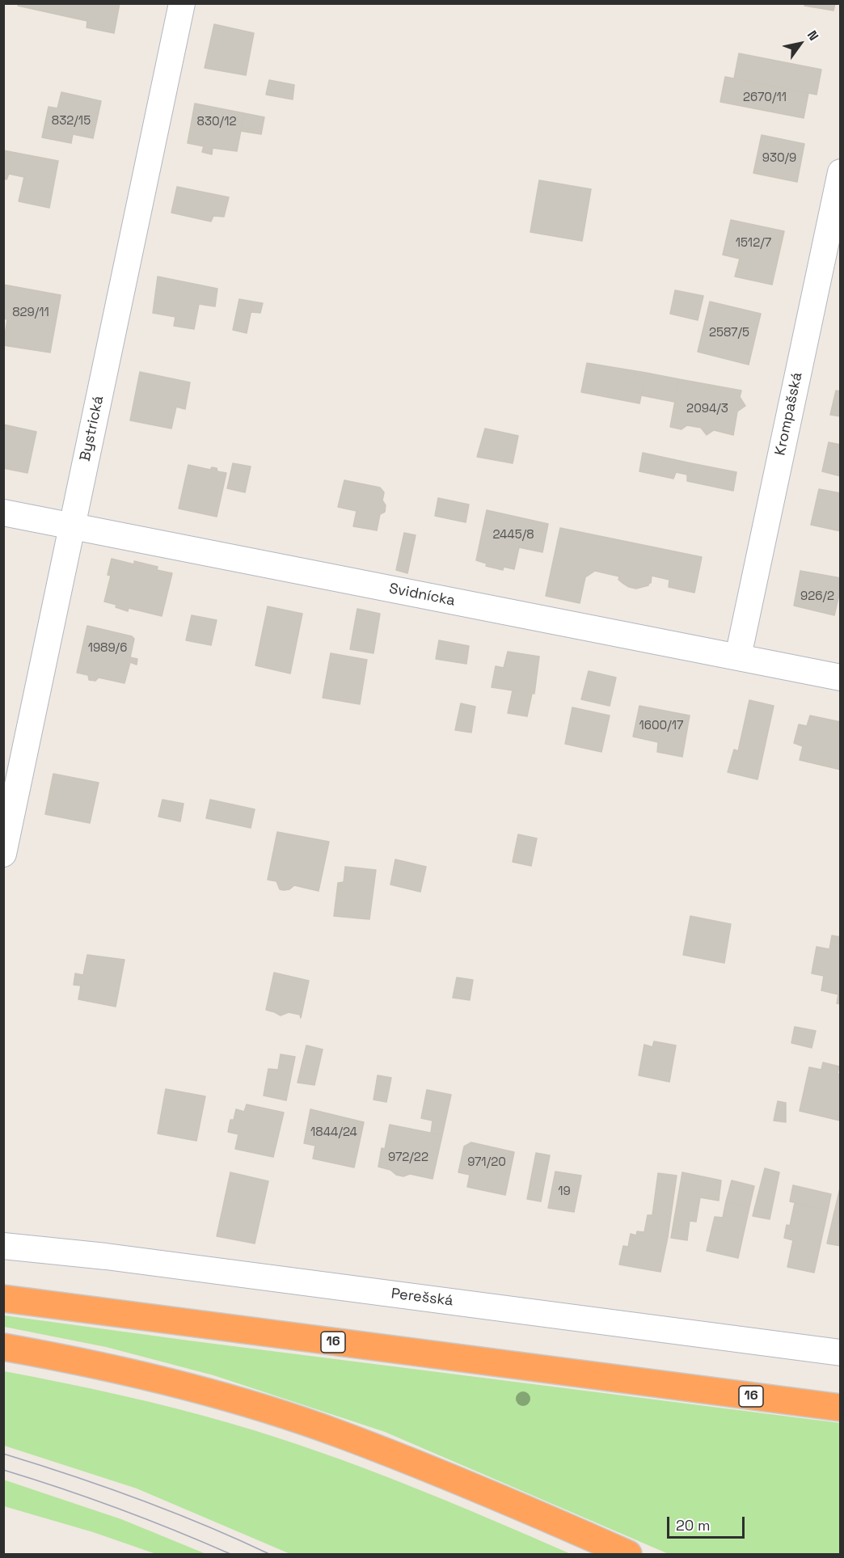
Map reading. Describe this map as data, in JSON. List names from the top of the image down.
{
  "streets": {
    "highway": ["16"],
    "street": [
      "Krompašská",
      "Bystrická",
      "Svidnícka",
      "Perešská"
    ]
  },
  "crossings": [
    ["Krompašská", "Svidnícka"],
    ["Bystrická", "Svidnícka"]
  ],
  "house_numbers": [
    "2670/11",
    "832/15",
    "830/12",
    "930/9",
    "1512/7",
    "829/11",
    "2587/5",
    "2094/3",
    "2445/8",
    "926/2",
    "1989/6",
    "1600/17",
    "1844/24",
    "972/22",
    "971/20",
    "19"
  ],
  "scale_bar": "20 m",
  "north": "top right"
}
